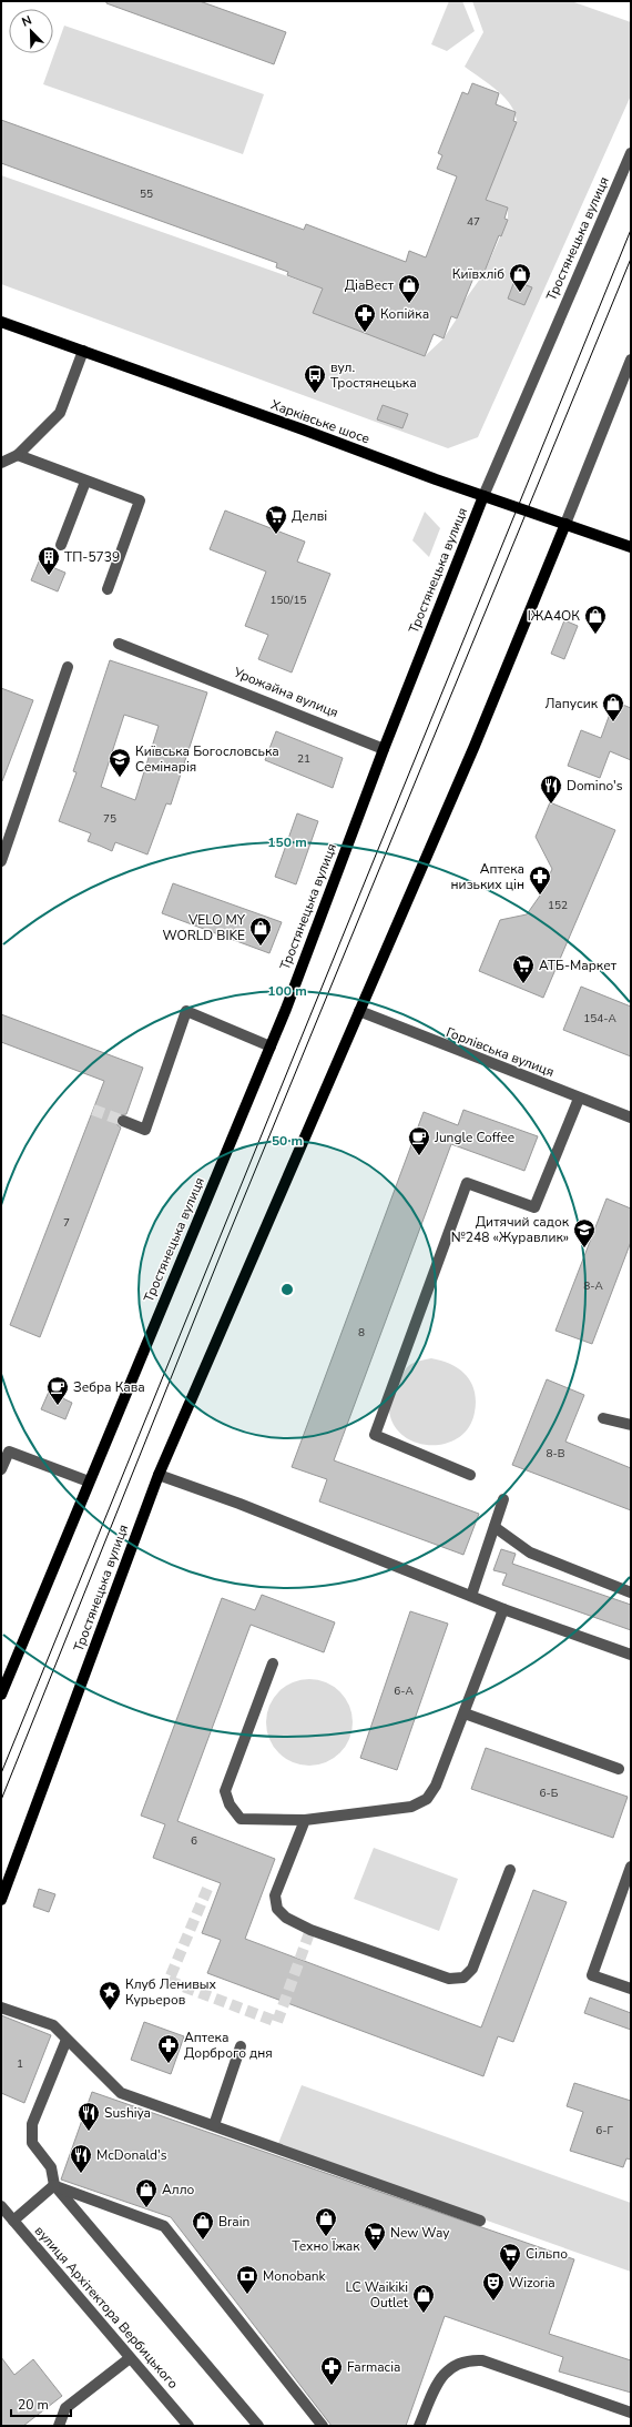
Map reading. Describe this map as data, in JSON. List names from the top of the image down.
{
  "streets": {
    "main road": ["Тростянецька вулиця", "Харківське шосе"],
    "street": ["Урожайна вулиця", "Горлівська вулиця", "вулиця Архітектора Вербицького"]
  },
  "crossings": [
    ["Тростянецька вулиця", "Харківське шосе"],
    ["Тростянецька вулиця", "Урожайна вулиця"],
    ["Тростянецька вулиця", "Горлівська вулиця"]
  ],
  "places": {
    "shop": [
      "Київхліб",
      "ДіаВест",
      "IЖА4ОК",
      "Лапусик",
      "VELO MY WORLD BIKE",
      "Алло",
      "Техно Їжак",
      "Brain",
      "LC Waikiki Outlet"
    ],
    "pharmacy": [
      "Копійка",
      "Аптека низьких цін",
      "Аптека Дорброго дня",
      "Farmacia"
    ],
    "bus stop": ["вул. Тростянецька"],
    "supermarket": [
      "Делві",
      "АТБ-Маркет",
      "New Way",
      "Сільпо"
    ],
    "building": ["ТП-5739"],
    "school or university": ["Київська Богословська Семінарія", "Дитячий садок №248 «Журавлик»"],
    "restaurant": ["Domino's", "Sushiya", "McDonald's"],
    "cafe": ["Jungle Coffee", "Зебра Кава"],
    "place": ["Клуб Ленивых Курьеров"],
    "bank": ["Monobank"],
    "theatre": ["Wizoria"]
  },
  "house_numbers": [
    "55",
    "47",
    "150/15",
    "21",
    "75",
    "152",
    "154-А",
    "7",
    "8-А",
    "8",
    "8-В",
    "6-А",
    "6-Б",
    "6",
    "1",
    "6-Г"
  ],
  "scale_bar": "20 m",
  "north": "top left",
  "rings": ["150 m", "100 m", "50 m"]
}
